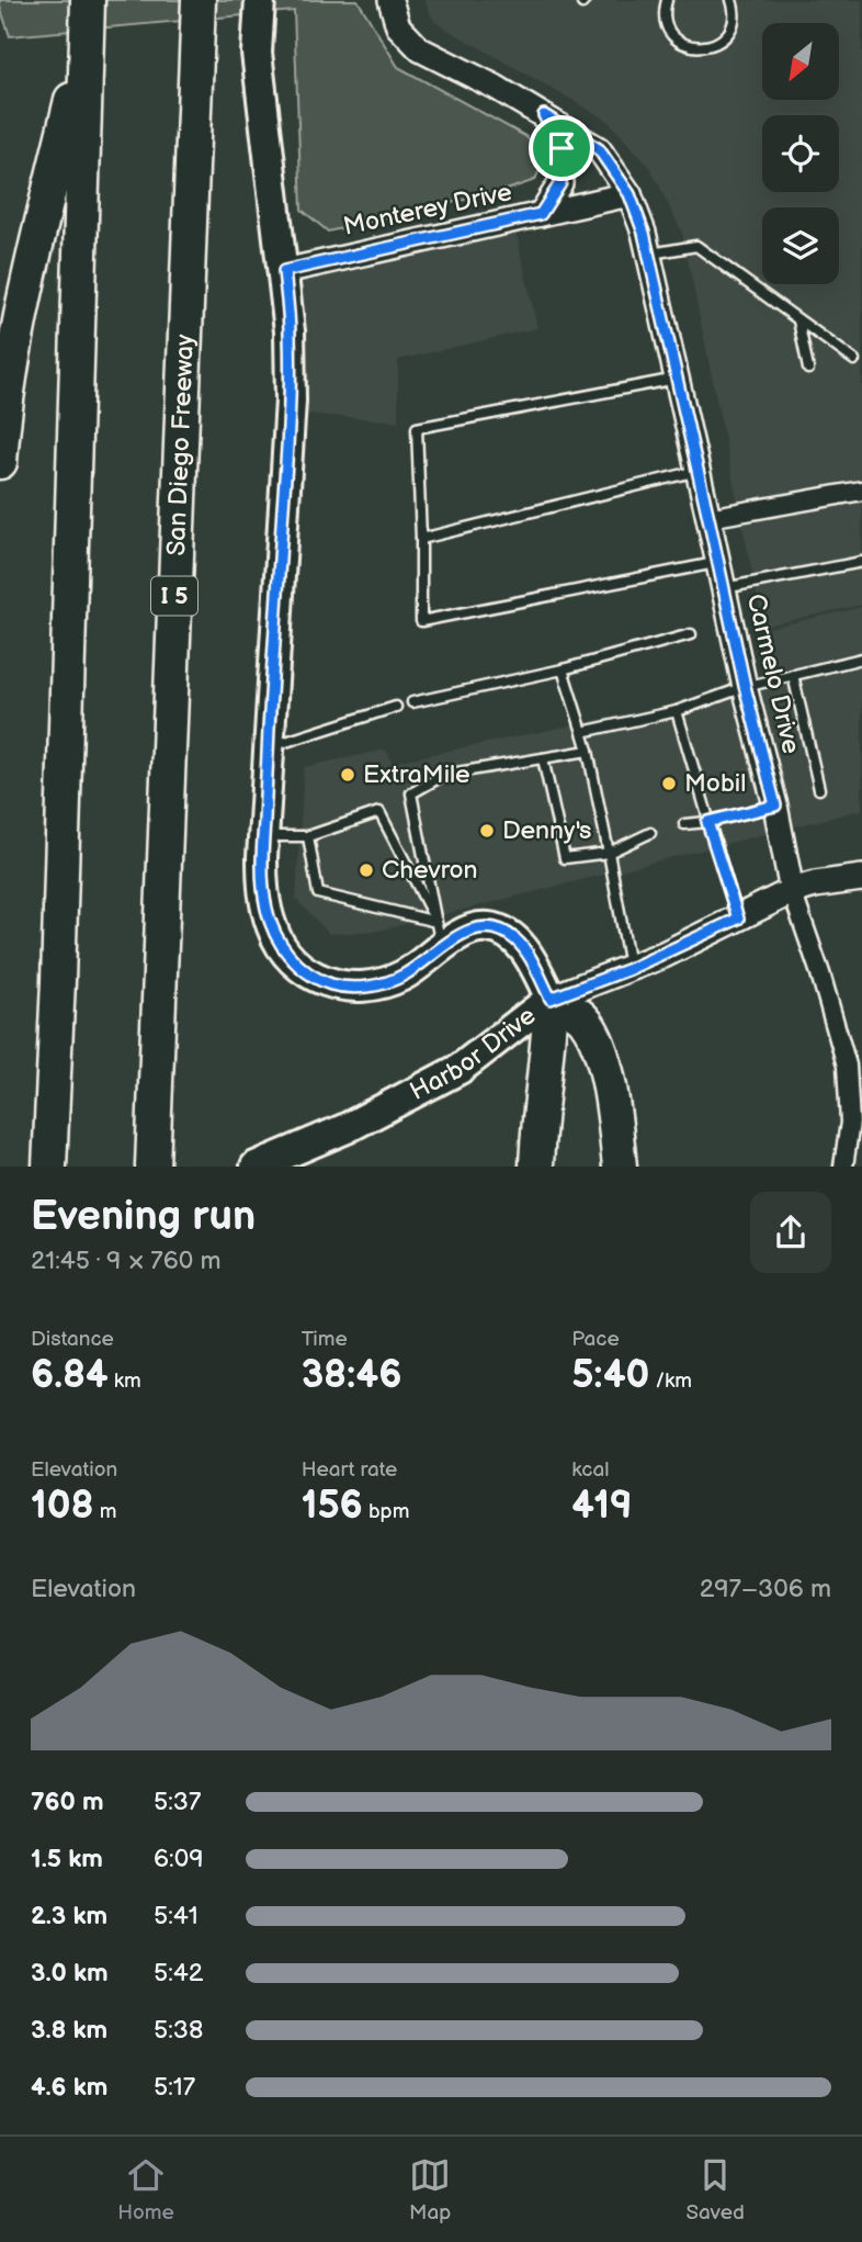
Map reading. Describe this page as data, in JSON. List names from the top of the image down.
{
  "streets": {
    "highway": ["San Diego Freeway", "I 5"],
    "main road": ["Harbor Drive"],
    "street": ["Monterey Drive", "Carmelo Drive"]
  },
  "crossings": [
    ["Monterey Drive", "Carmelo Drive"],
    ["Carmelo Drive", "Harbor Drive"]
  ],
  "places": [
    "ExtraMile",
    "Mobil",
    "Denny's",
    "Chevron"
  ],
  "north": "bottom left",
  "page": {
    "heading": ["Evening run", "21:45 · 9 × 760 m"],
    "stats": [
      ["Distance", "6.84 km"],
      ["Time", "38:46"],
      ["Pace", "5:40 /km"],
      ["Elevation", "108 m"],
      ["Heart rate", "156 bpm"],
      ["kcal", "419"]
    ],
    "chart": ["Elevation", "297–306 m"],
    "list": [
      {
        "name": "760 m",
        "note": "5:37"
      },
      {
        "name": "1.5 km",
        "note": "6:09"
      },
      {
        "name": "2.3 km",
        "note": "5:41"
      },
      {
        "name": "3.0 km",
        "note": "5:42"
      },
      {
        "name": "3.8 km",
        "note": "5:38"
      },
      {
        "name": "4.6 km",
        "note": "5:17"
      }
    ],
    "tabs": ["Home", "Map", "Saved"]
  }
}
